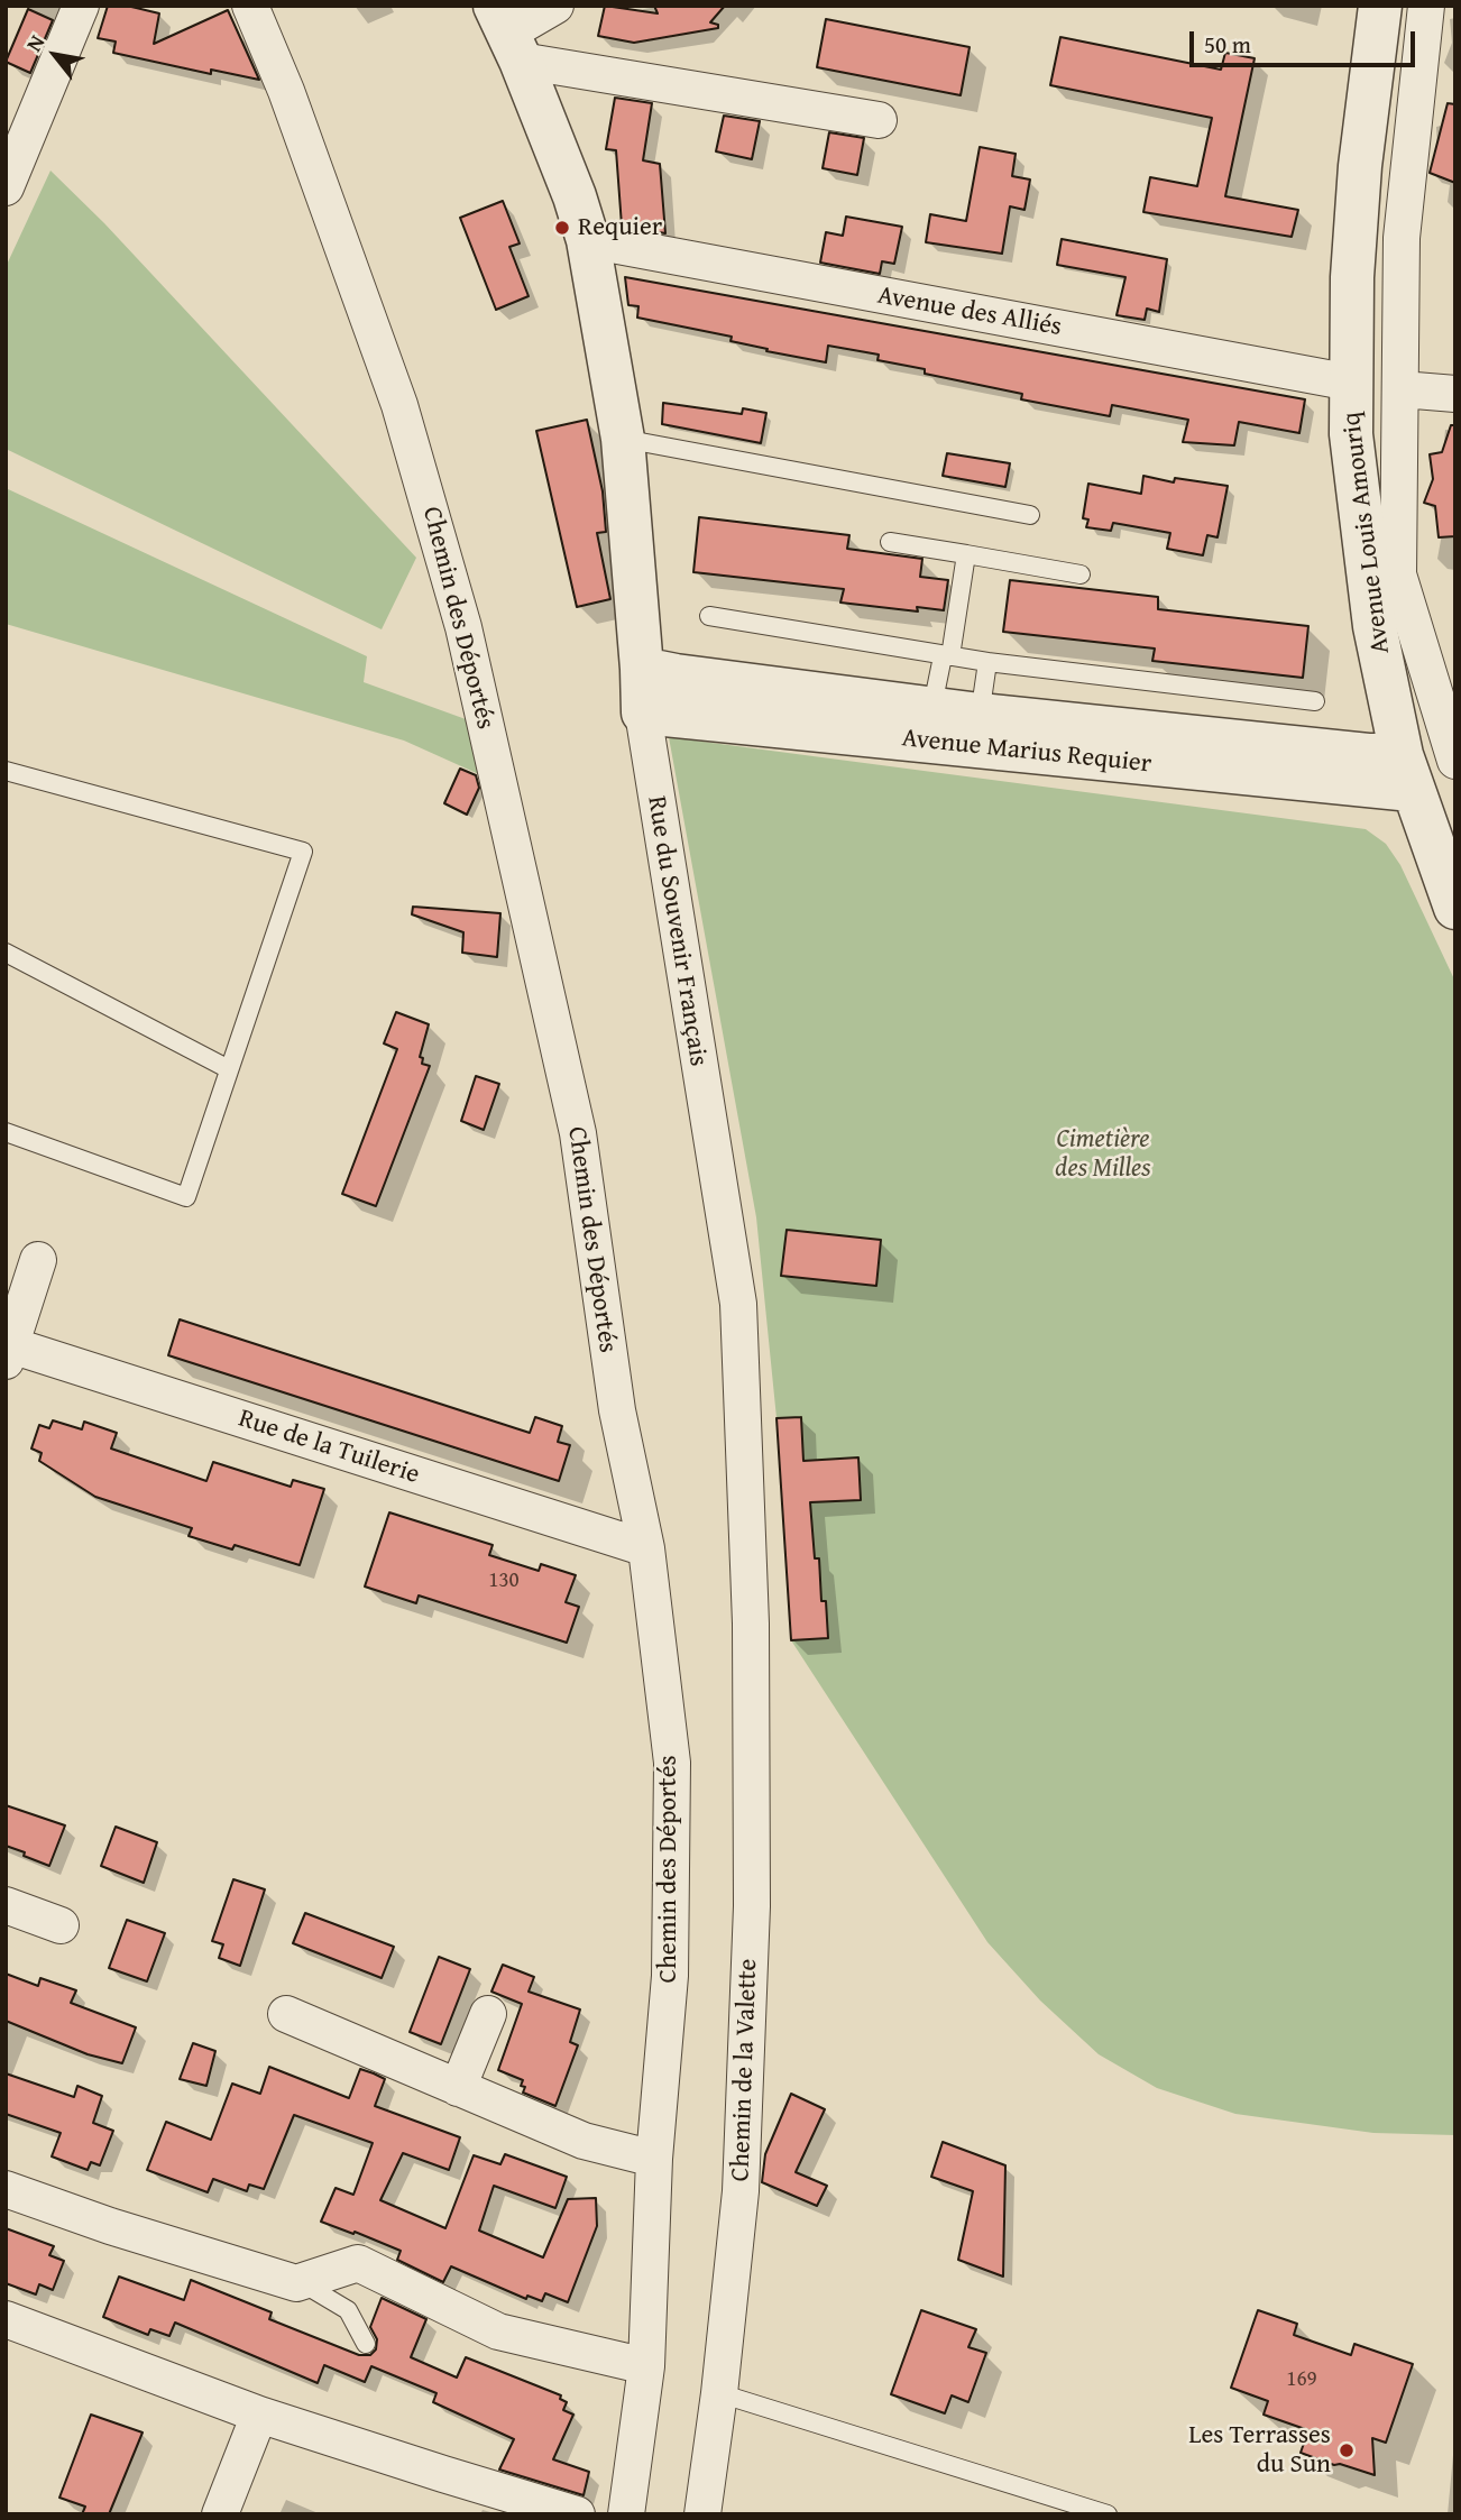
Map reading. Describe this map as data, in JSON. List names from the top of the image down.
{
  "streets": {
    "street": [
      "Avenue des Alliés",
      "Avenue Louis Amouriq",
      "Chemin des Déportés",
      "Avenue Marius Requier",
      "Rue du Souvenir Français",
      "Rue de la Tuilerie",
      "Chemin de la Valette"
    ]
  },
  "crossings": [
    ["Avenue des Alliés", "Avenue Louis Amouriq"],
    ["Avenue des Alliés", "Rue du Souvenir Français"],
    ["Avenue Louis Amouriq", "Avenue Marius Requier"],
    ["Chemin des Déportés", "Rue de la Tuilerie"],
    ["Avenue Marius Requier", "Rue du Souvenir Français"],
    ["Rue du Souvenir Français", "Chemin de la Valette"]
  ],
  "parks": ["Cimetière des Milles"],
  "places": ["Requier", "Les Terrasses du Sun"],
  "house_numbers": ["130", "169"],
  "scale_bar": "50 m",
  "north": "top left"
}
